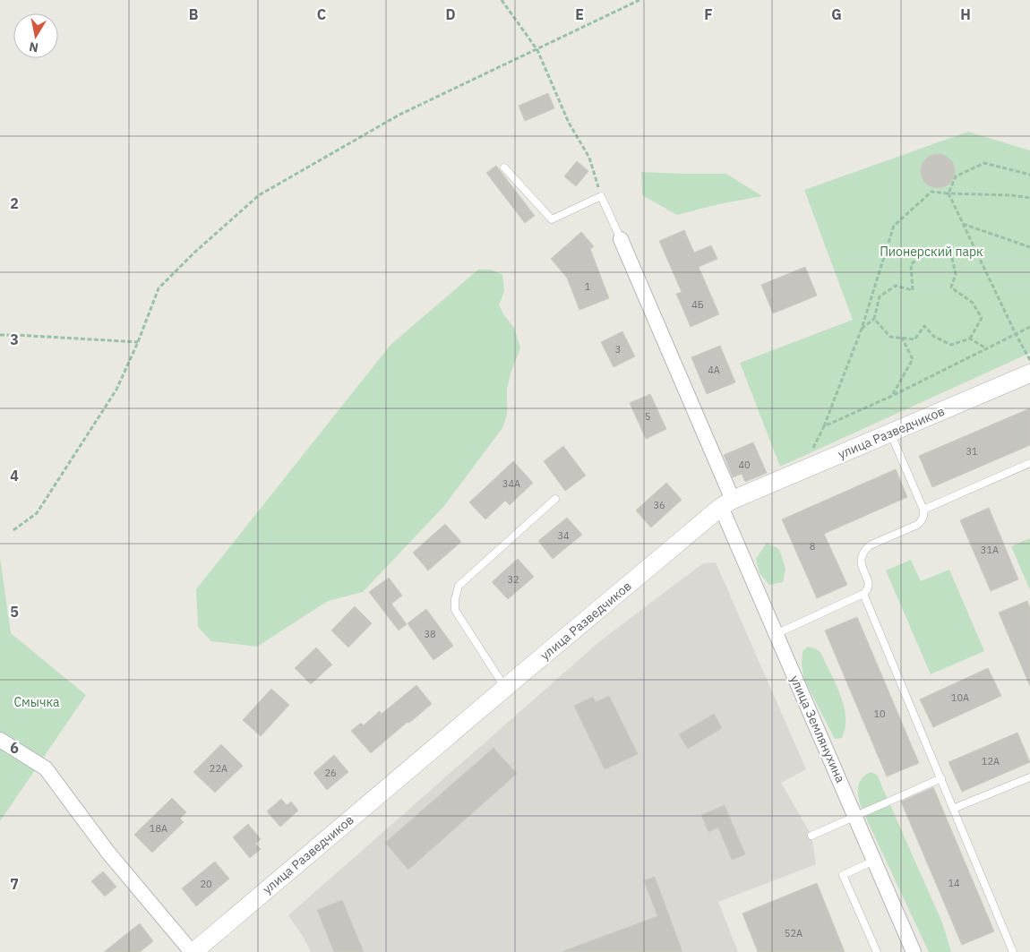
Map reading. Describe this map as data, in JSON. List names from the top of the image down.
{
  "streets": {
    "street": ["улица Разведчиков", "улица Землянухина"]
  },
  "crossings": [
    ["улица Разведчиков", "улица Землянухина"]
  ],
  "parks": ["Пионерский парк", "Смычка"],
  "house_numbers": [
    "1",
    "4Б",
    "3",
    "4А",
    "5",
    "31",
    "40",
    "34А",
    "36",
    "34",
    "8",
    "31А",
    "32",
    "38",
    "10А",
    "10",
    "12А",
    "22А",
    "26",
    "18А",
    "14",
    "20",
    "52А"
  ],
  "north": "bottom",
  "grid": {
    "columns": [
      "B",
      "C",
      "D",
      "E",
      "F",
      "G",
      "H"
    ],
    "rows": [
      "2",
      "3",
      "4",
      "5",
      "6",
      "7"
    ]
  }
}
